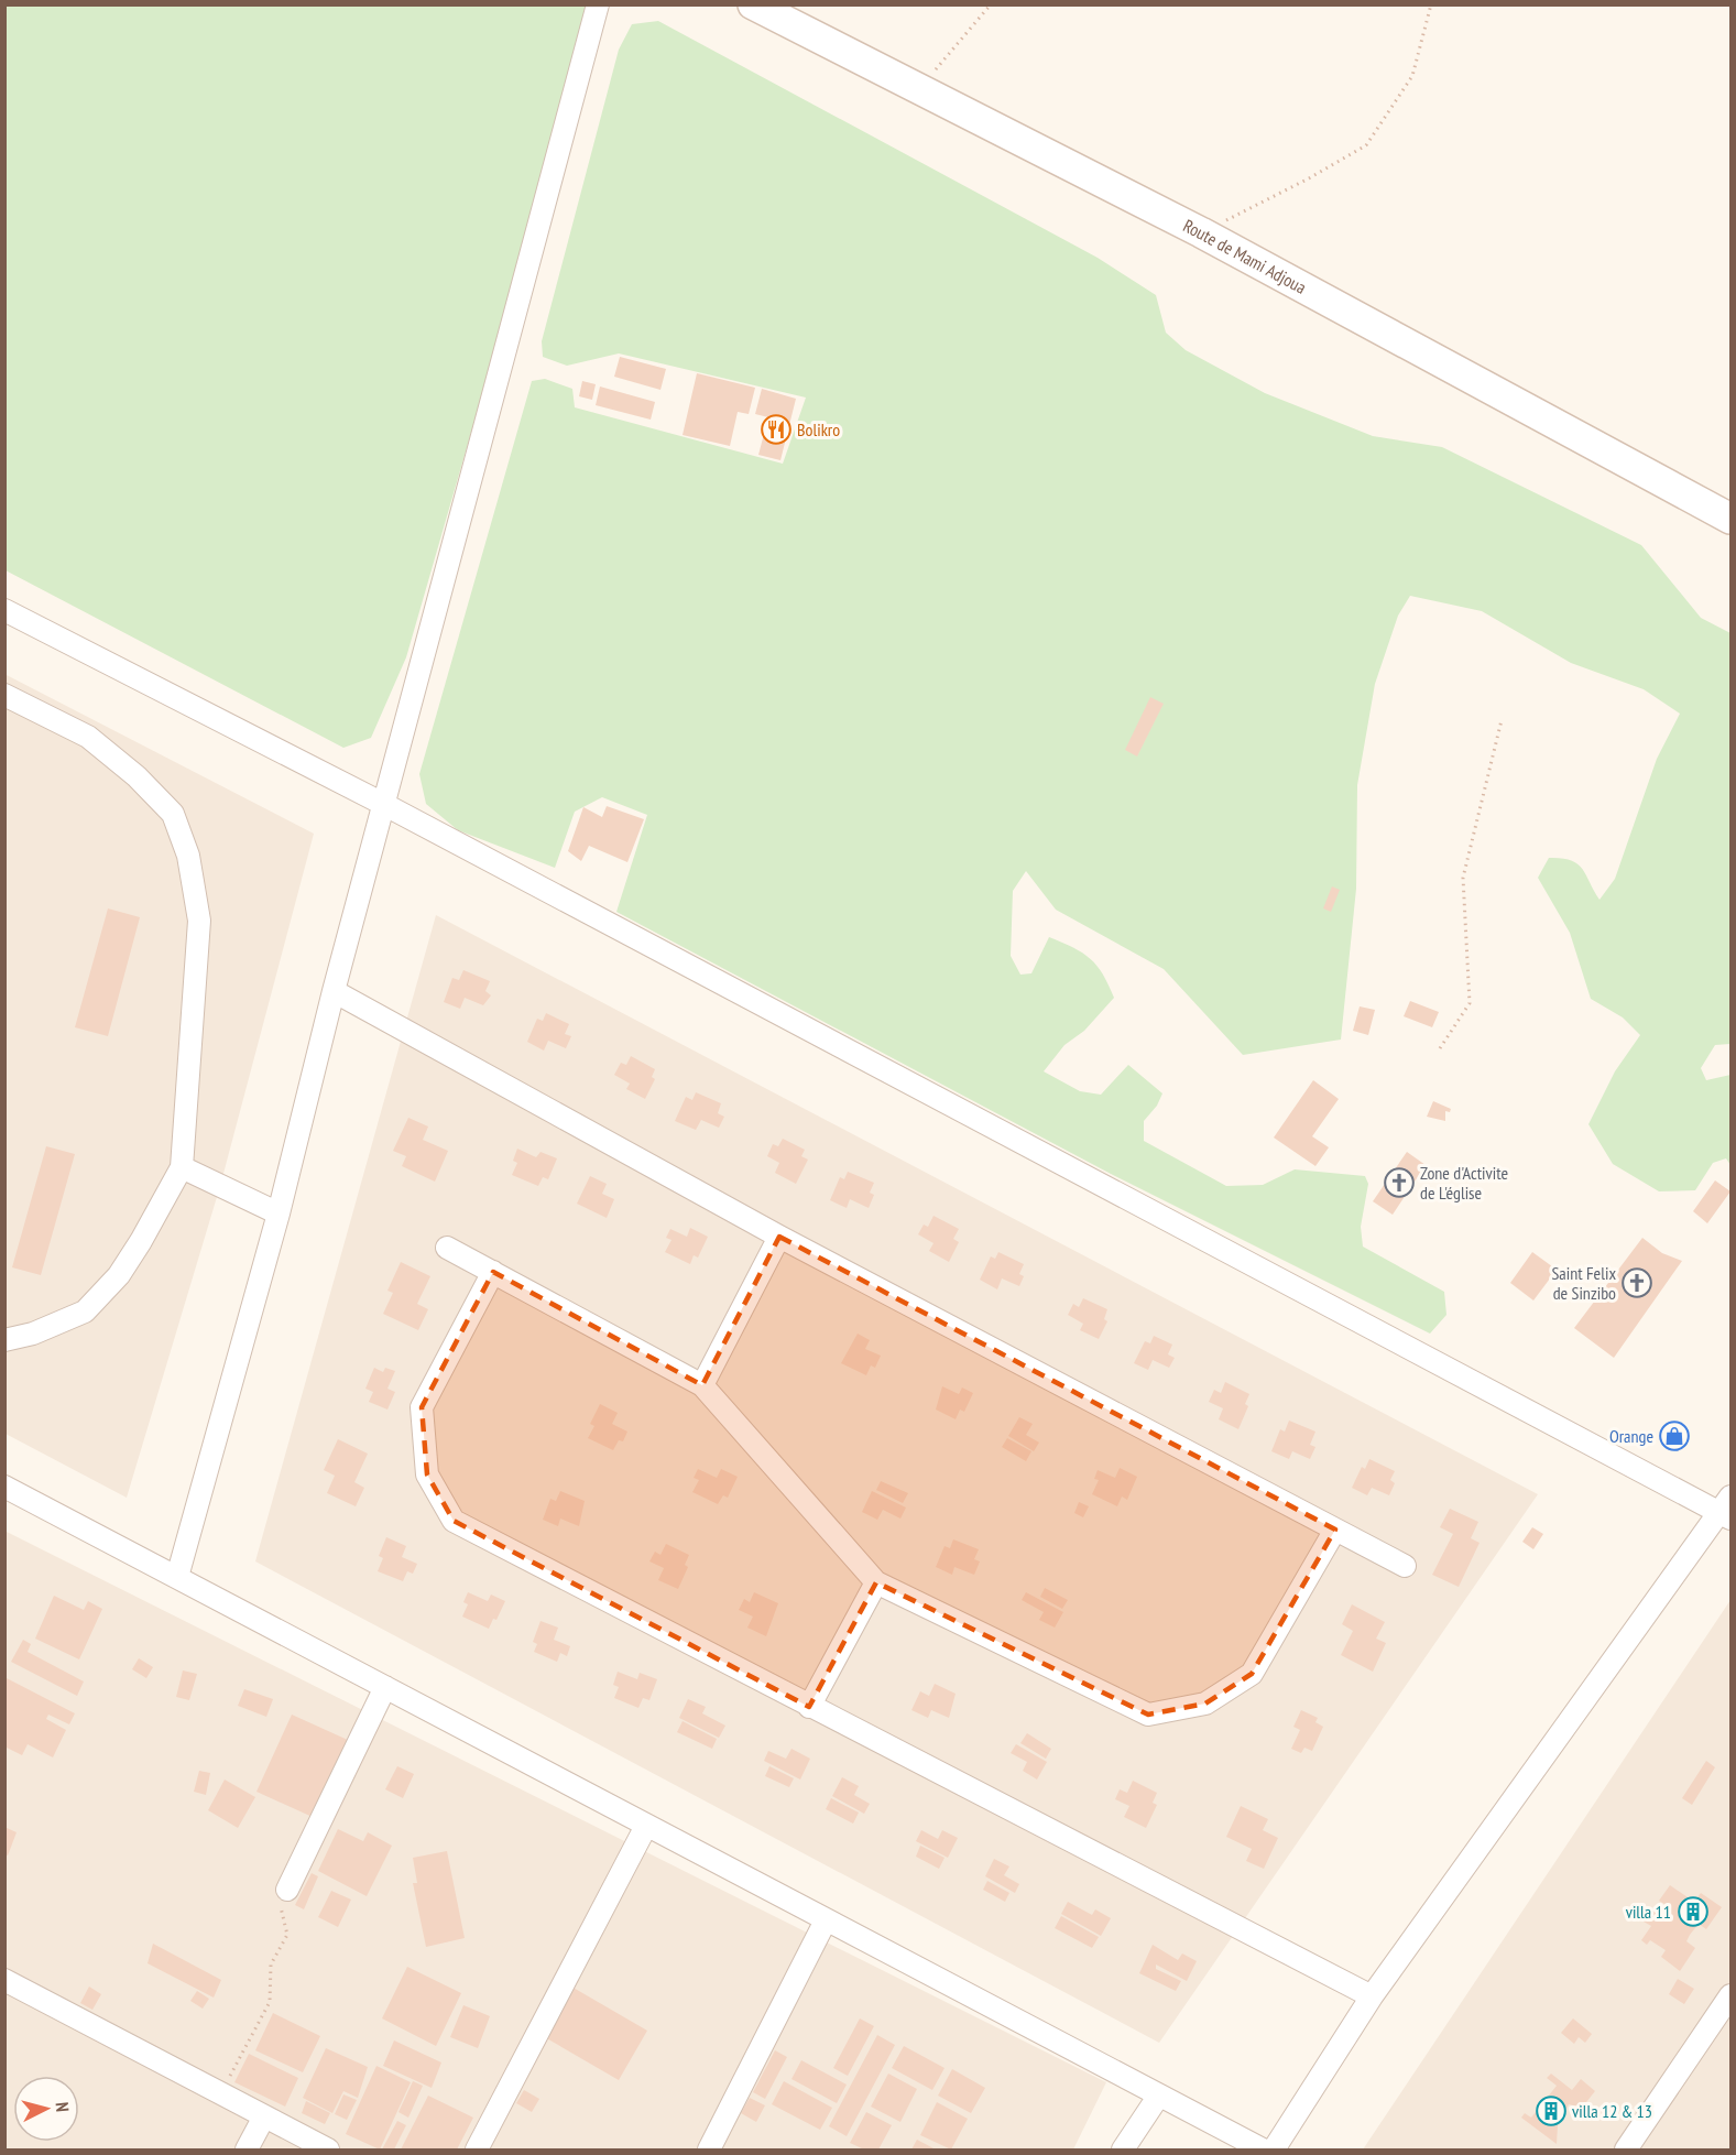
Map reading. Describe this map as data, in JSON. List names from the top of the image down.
{
  "streets": {
    "street": ["Route de Mami Adjoua"]
  },
  "places": {
    "restaurant": ["Bolikro"],
    "church": ["Zone d'Activite de L'église", "Saint Felix de Sinzibo"],
    "shop": ["Orange"],
    "building": ["villa 11", "villa 12 & 13"]
  },
  "north": "right"
}
